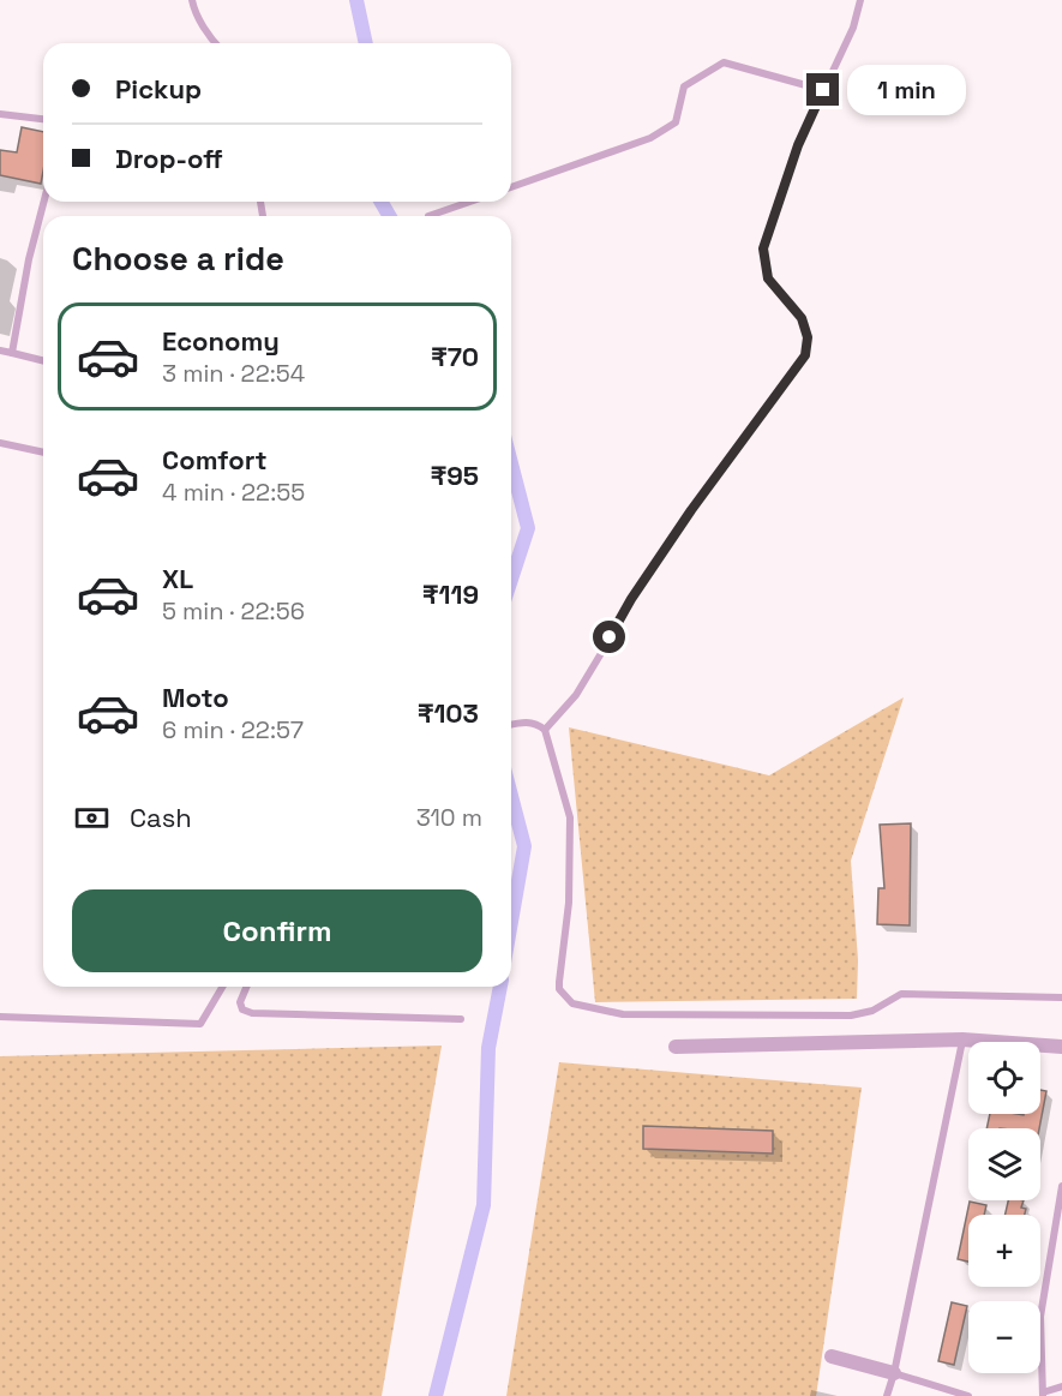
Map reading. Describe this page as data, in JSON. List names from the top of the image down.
{
  "page": {
    "banner": ["Pickup", "Drop-off"],
    "bubble": "1 min",
    "heading": "Choose a ride",
    "list": [
      {
        "name": "Economy",
        "note": "3 min · 22:54",
        "value": "₹70"
      },
      {
        "name": "Comfort",
        "note": "4 min · 22:55",
        "value": "₹95"
      },
      {
        "name": "XL",
        "note": "5 min · 22:56",
        "value": "₹119"
      },
      {
        "name": "Moto",
        "note": "6 min · 22:57",
        "value": "₹103"
      }
    ],
    "pay": ["Cash", "310 m"],
    "buttons": "Confirm",
    "map_buttons": ["+", "−"]
  }
}
